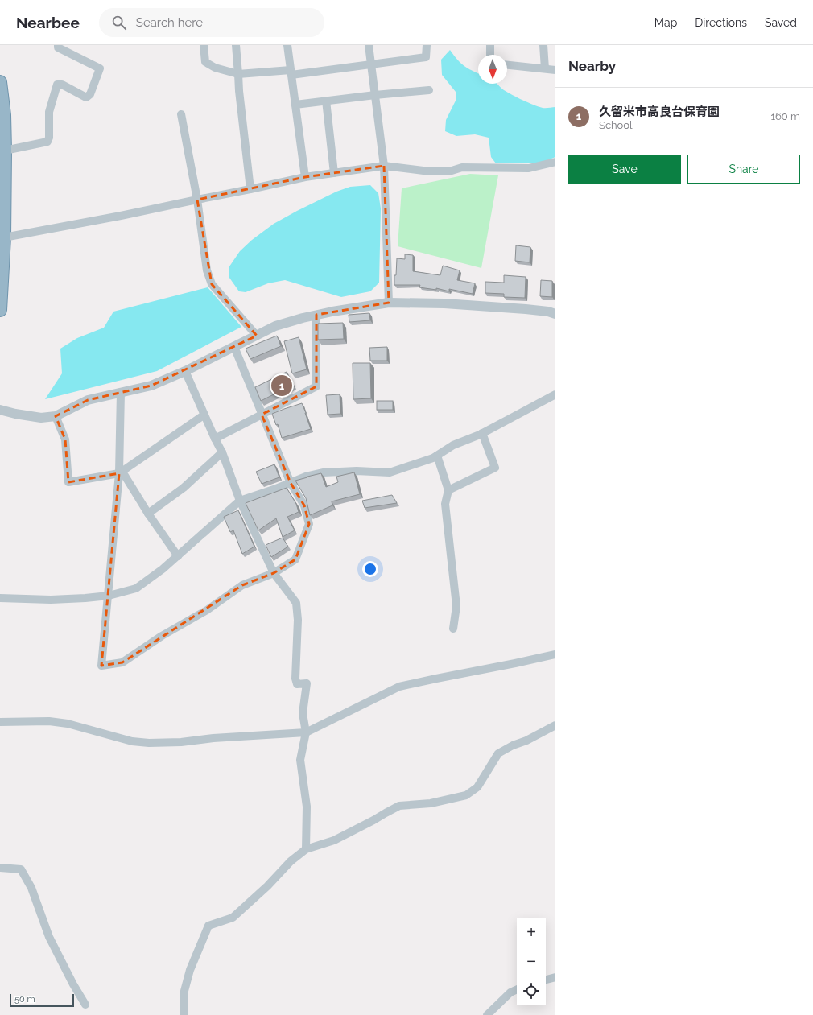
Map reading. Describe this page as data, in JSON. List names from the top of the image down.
{
  "scale_bar": "50 m",
  "north": "bottom",
  "page": {
    "header": "Nearbee",
    "search": "Search here",
    "nav": ["Map", "Directions", "Saved"],
    "heading": "Nearby",
    "list": [
      {
        "mark": "1",
        "name": "久留米市高良台保育園",
        "note": "School",
        "value": "160 m"
      }
    ],
    "buttons": ["Save", "Share"],
    "pins": "1",
    "map_buttons": ["+", "−"],
    "scale": "50 m"
  }
}
